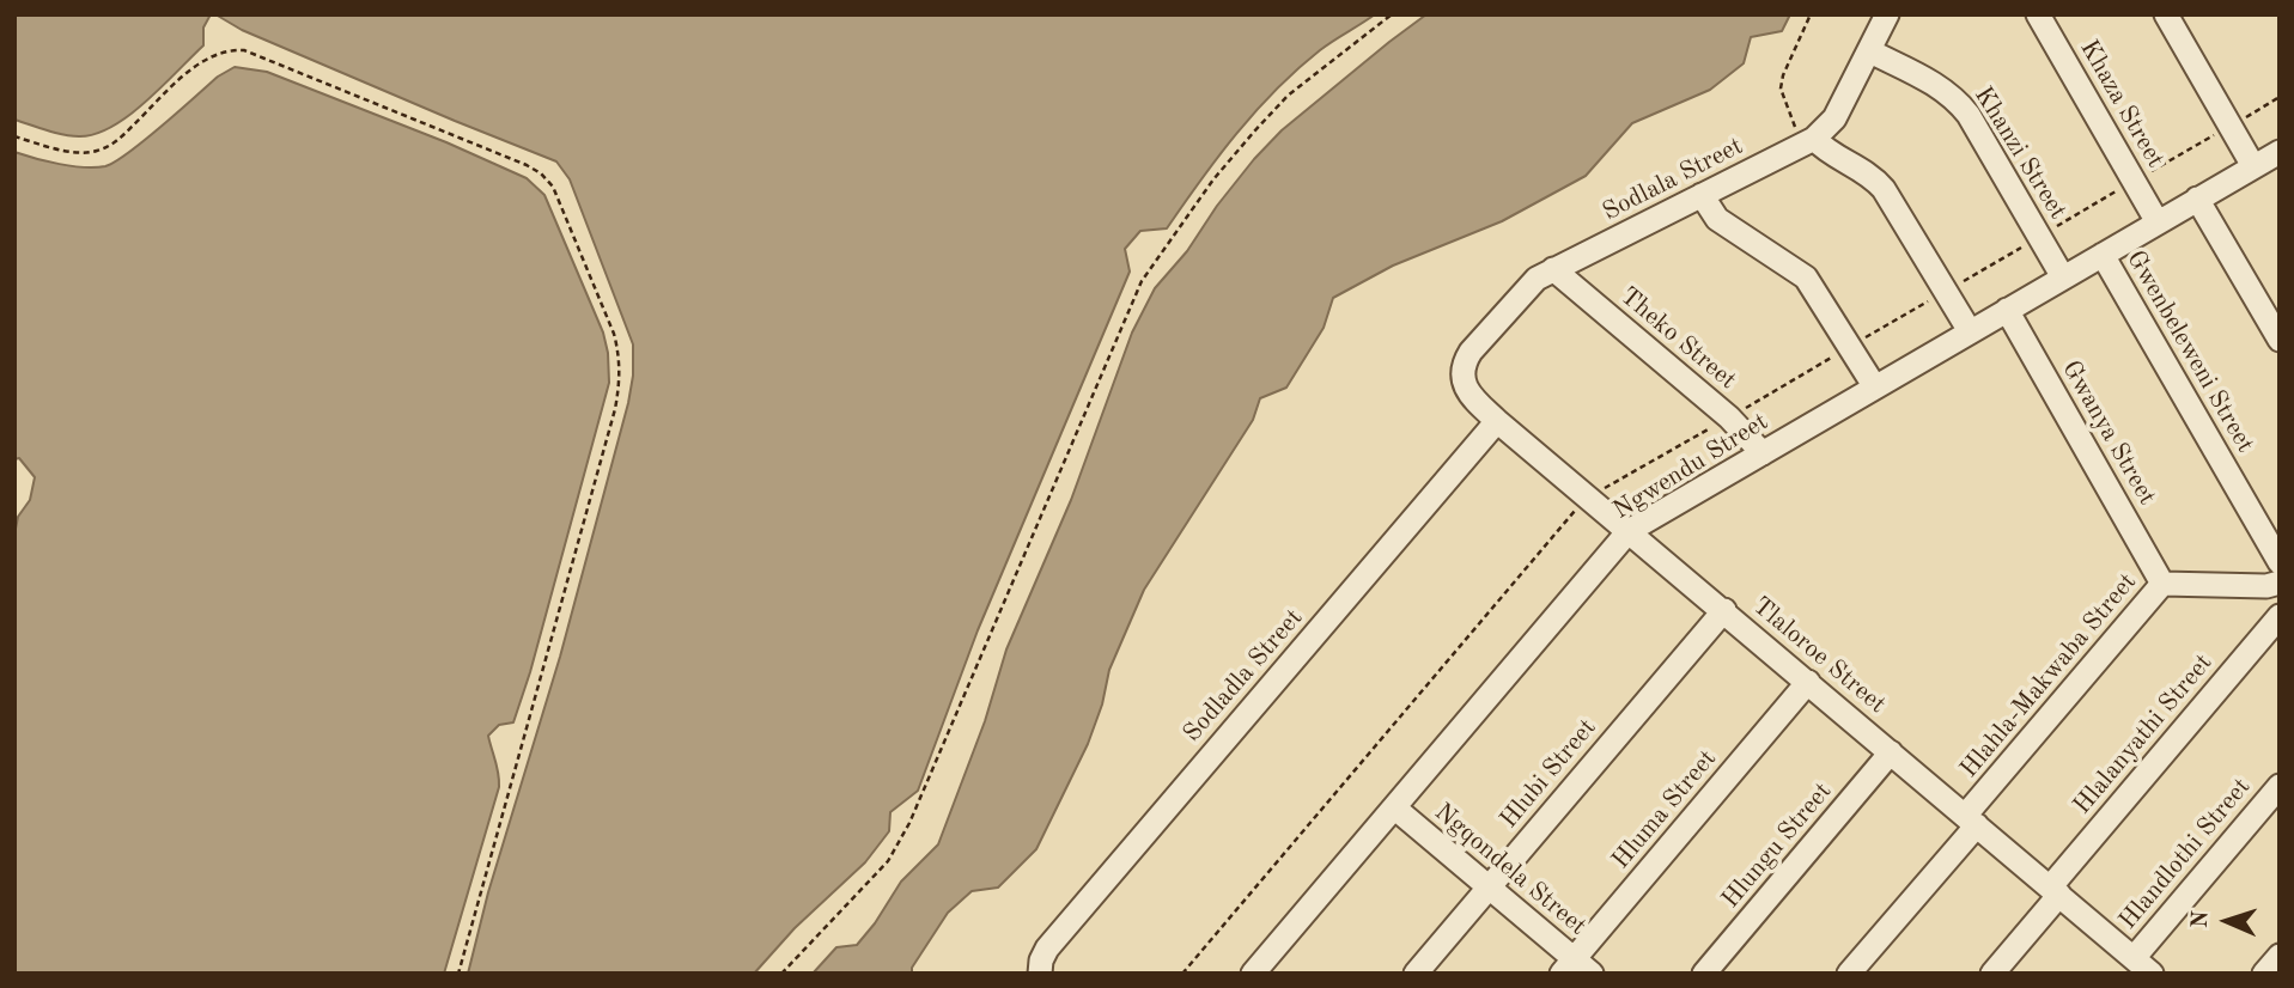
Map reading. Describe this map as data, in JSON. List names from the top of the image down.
{
  "streets": {
    "street": [
      "Khaza Street",
      "Khanzi Street",
      "Sodlala Street",
      "Theko Street",
      "Gwenbeleweni Street",
      "Gwanya Street",
      "Ngwendu Street",
      "Tlaloroe Street",
      "Sodladla Street",
      "Hlahla-Makwaba Street",
      "Hlalanyathi Street",
      "Hlubi Street",
      "Hluma Street",
      "Hlungu Street",
      "Hlandlothi Street",
      "Ngqondela Street"
    ]
  },
  "crossings": [
    ["Khaza Street", "Ngwendu Street"],
    ["Khanzi Street", "Sodlala Street"],
    ["Khanzi Street", "Ngwendu Street"],
    ["Sodlala Street", "Theko Street"],
    ["Sodlala Street", "Tlaloroe Street"],
    ["Theko Street", "Ngwendu Street"],
    ["Gwenbeleweni Street", "Ngwendu Street"],
    ["Gwanya Street", "Ngwendu Street"],
    ["Gwanya Street", "Hlahla-Makwaba Street"],
    ["Ngwendu Street", "Tlaloroe Street"],
    ["Ngwendu Street", "Ngqondela Street"],
    ["Tlaloroe Street", "Sodladla Street"],
    ["Tlaloroe Street", "Hlahla-Makwaba Street"],
    ["Tlaloroe Street", "Hlalanyathi Street"],
    ["Tlaloroe Street", "Hlubi Street"],
    ["Tlaloroe Street", "Hluma Street"],
    ["Tlaloroe Street", "Hlungu Street"],
    ["Tlaloroe Street", "Hlandlothi Street"],
    ["Hlubi Street", "Ngqondela Street"],
    ["Hluma Street", "Ngqondela Street"]
  ],
  "north": "left"
}
